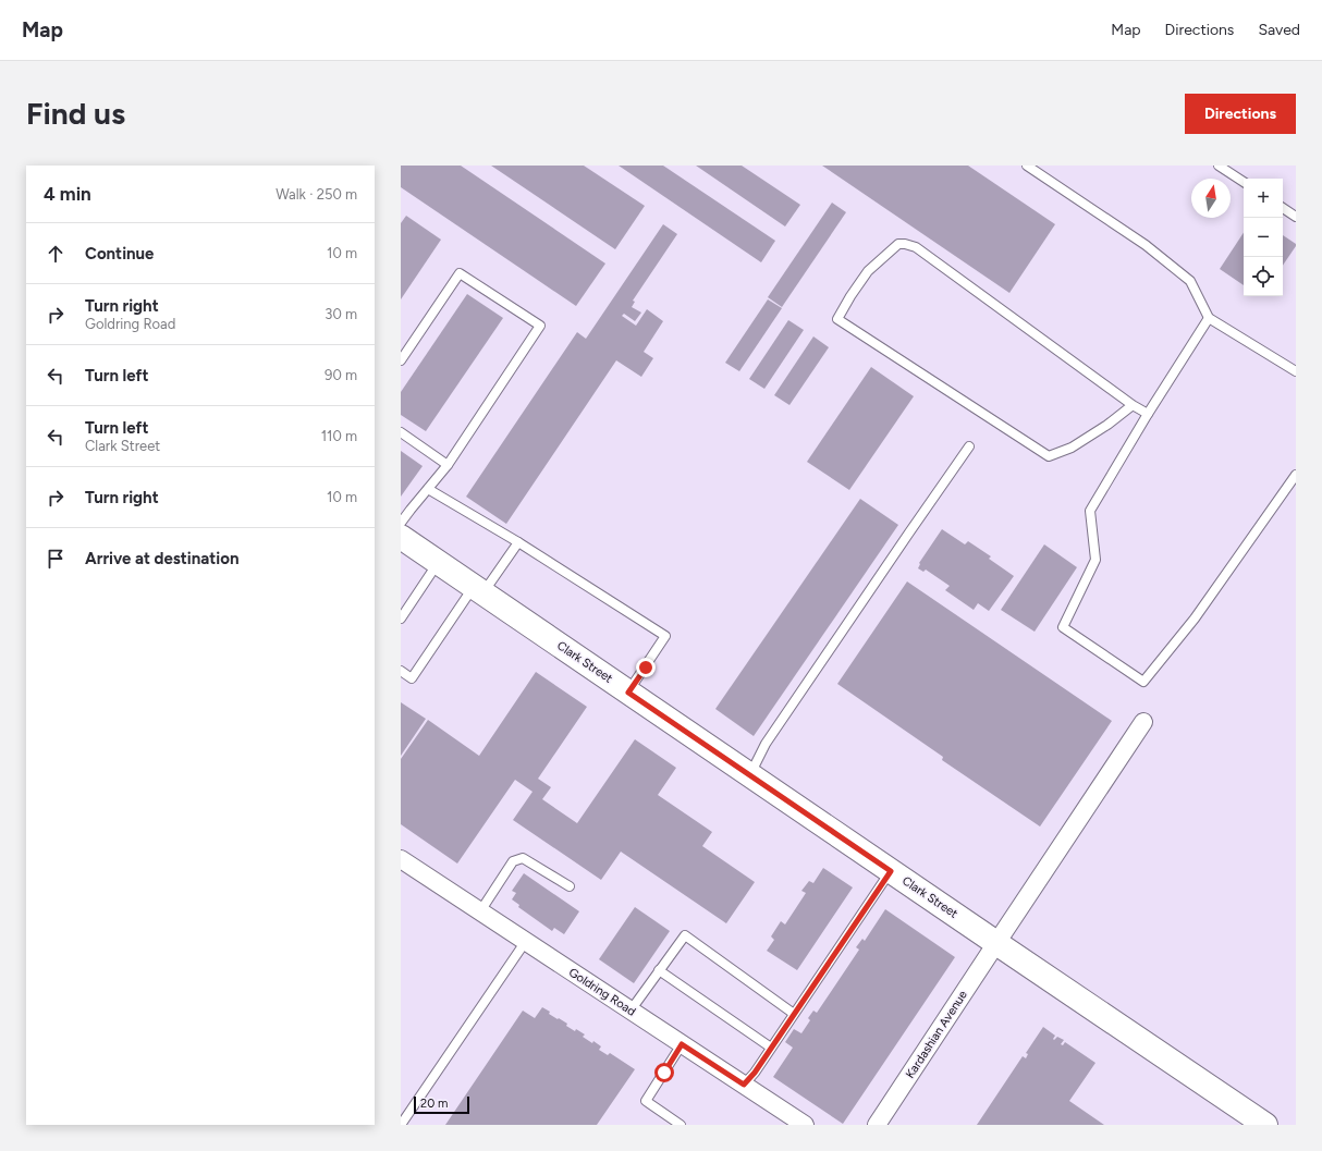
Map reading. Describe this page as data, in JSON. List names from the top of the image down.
{
  "streets": {
    "street": ["Clark Street", "Goldring Road", "Kardashian Avenue"]
  },
  "crossings": [
    ["Clark Street", "Kardashian Avenue"]
  ],
  "scale_bar": "20 m",
  "north": "top",
  "page": {
    "header": "Map",
    "nav": ["Map", "Directions", "Saved"],
    "buttons": "Directions",
    "title": "Find us",
    "heading": ["4 min", "Walk · 250 m"],
    "map_buttons": ["+", "−"],
    "list": [
      ["Continue", "10 m"],
      ["Turn right", "Goldring Road", "30 m"],
      ["Turn left", "90 m"],
      ["Turn left", "Clark Street", "110 m"],
      ["Turn right", "10 m"],
      "Arrive at destination"
    ],
    "scale": "20 m"
  }
}
